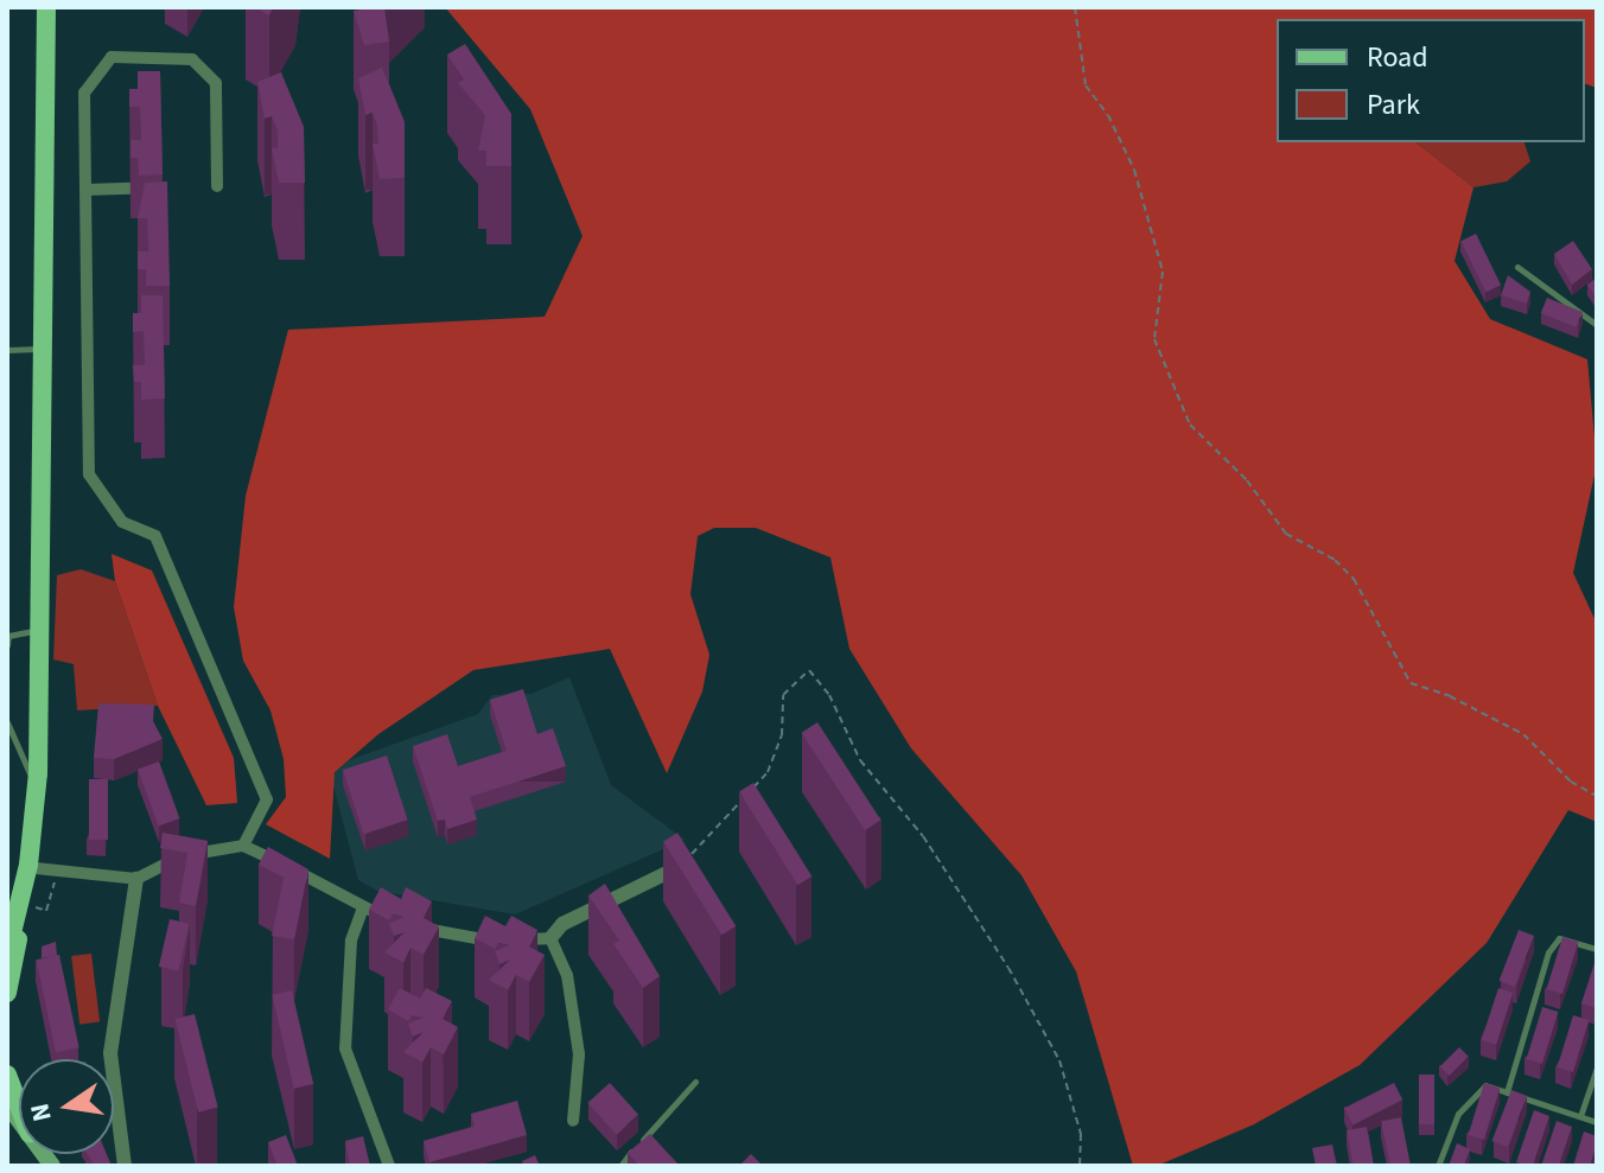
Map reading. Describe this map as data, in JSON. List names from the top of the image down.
{
  "legend": ["Road", "Park"],
  "north": "left"
}
